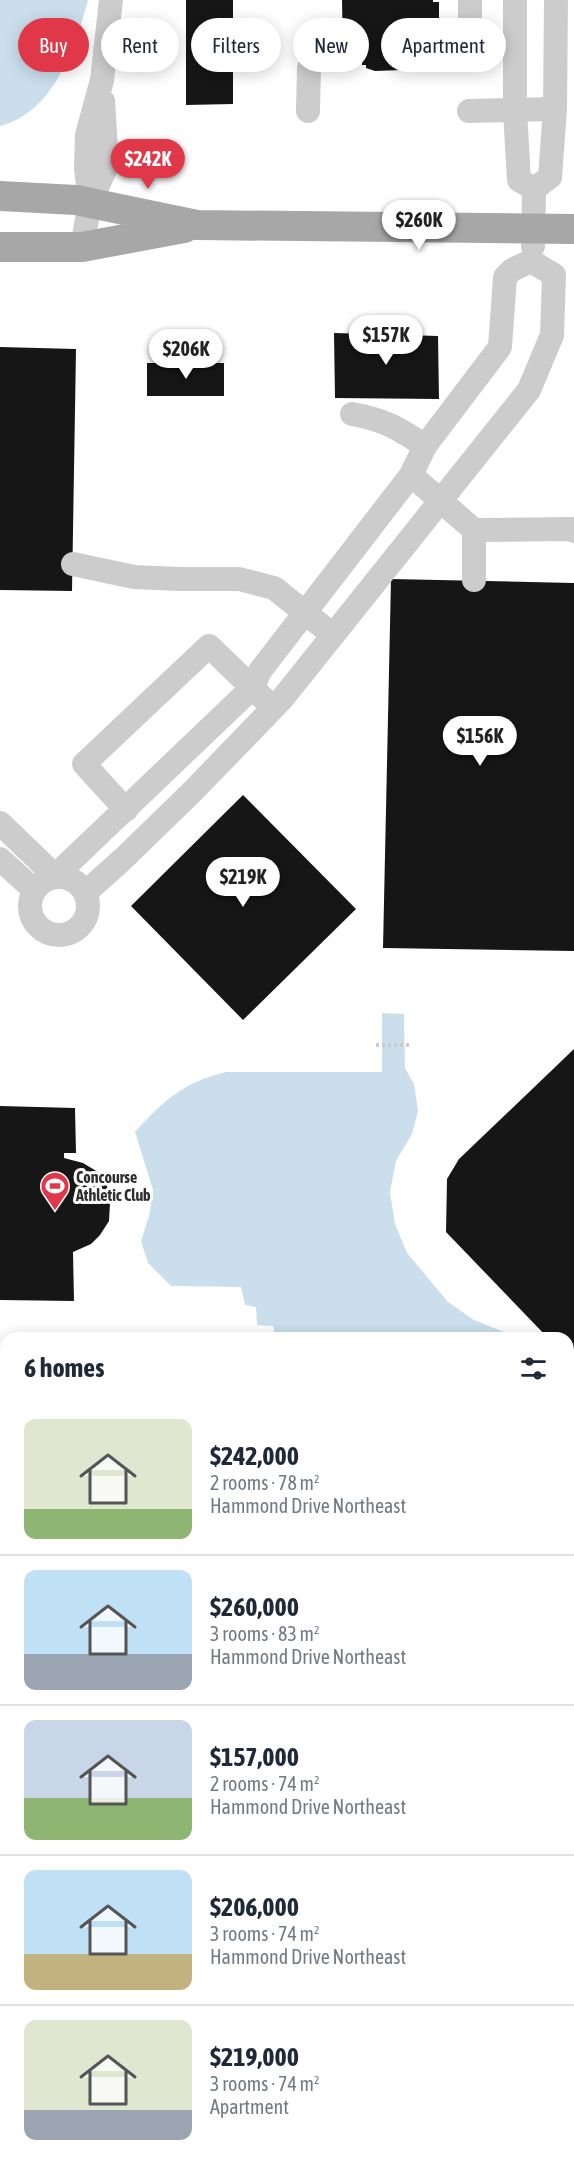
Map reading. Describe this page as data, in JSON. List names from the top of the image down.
{
  "places": {
    "sports": ["Concourse Athletic Club"]
  },
  "page": {
    "chip": [
      "Buy",
      "Rent",
      "Filters",
      "New",
      "Apartment"
    ],
    "price": [
      "$242K",
      "$260K",
      "$157K",
      "$206K",
      "$156K",
      "$219K"
    ],
    "heading": "6 homes",
    "list": [
      {
        "name": "$242,000",
        "note": "2 rooms · 78 m² · Hammond Drive Northeast"
      },
      {
        "name": "$260,000",
        "note": "3 rooms · 83 m² · Hammond Drive Northeast"
      },
      {
        "name": "$157,000",
        "note": "2 rooms · 74 m² · Hammond Drive Northeast"
      },
      {
        "name": "$206,000",
        "note": "3 rooms · 74 m² · Hammond Drive Northeast"
      },
      {
        "name": "$219,000",
        "note": "3 rooms · 74 m² · Apartment"
      }
    ]
  }
}
